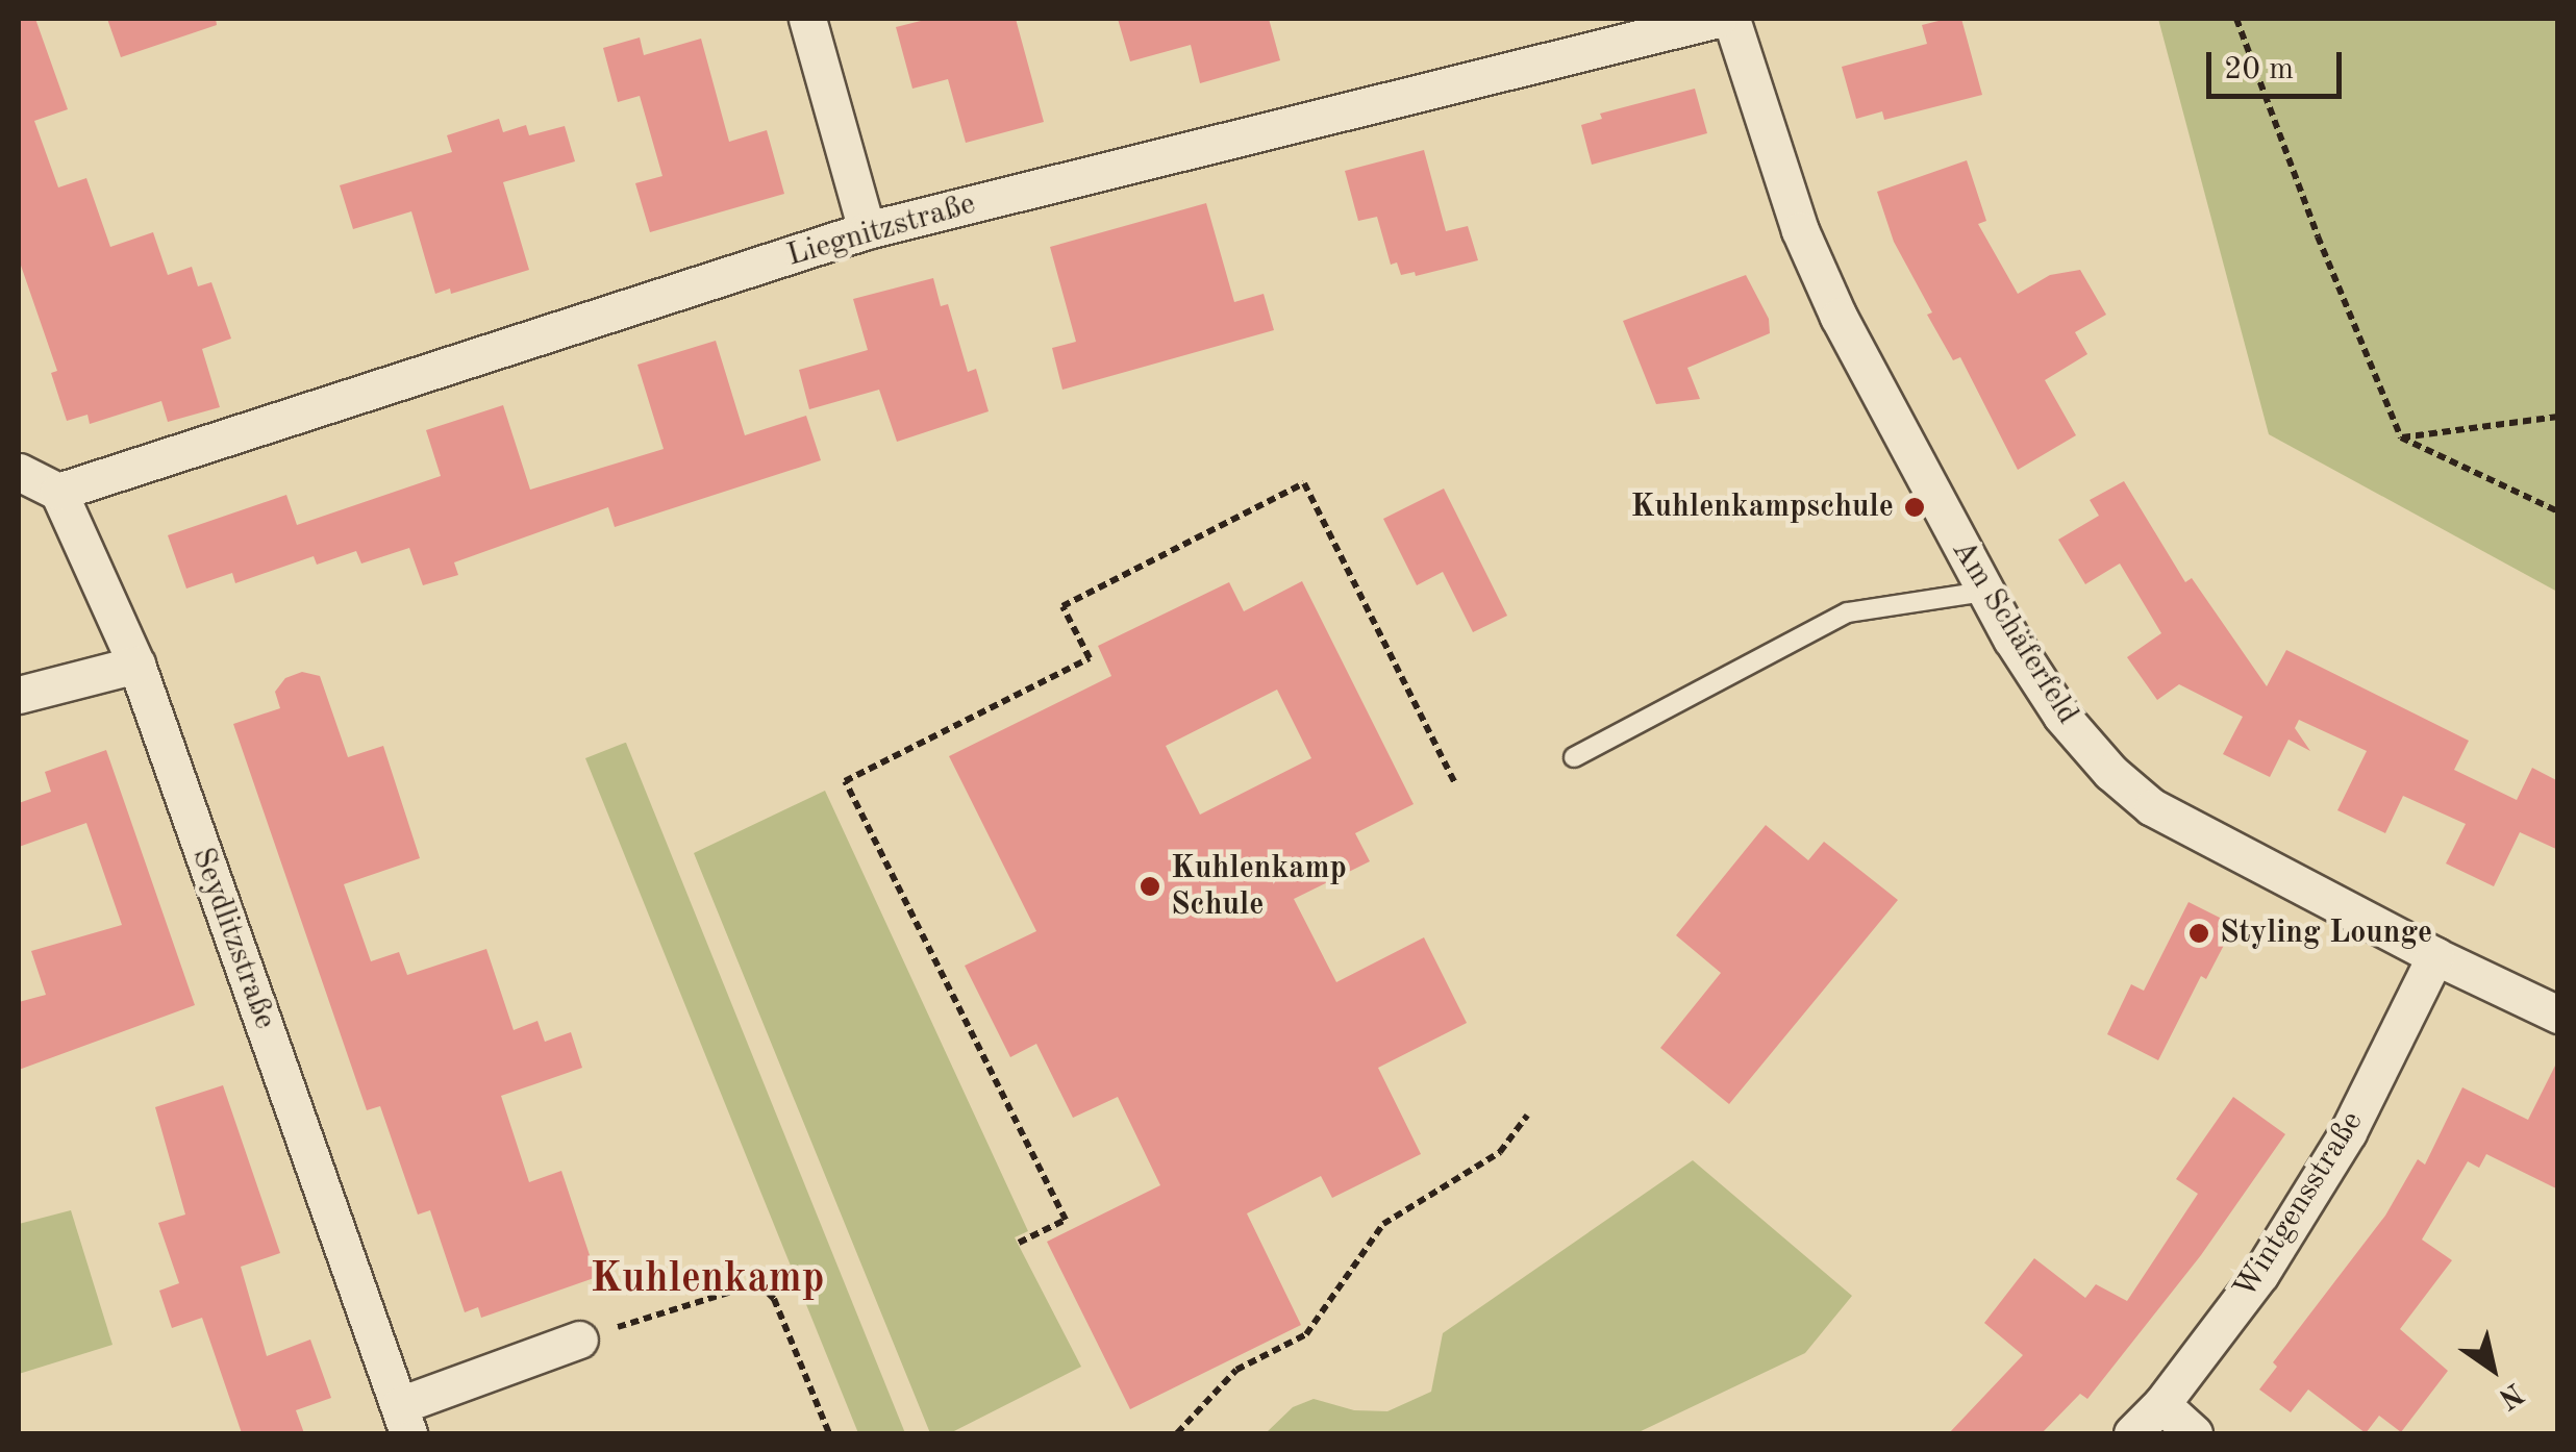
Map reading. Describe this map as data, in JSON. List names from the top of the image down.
{
  "streets": {
    "street": [
      "Liegnitzstraße",
      "Am Schäferfeld",
      "Seydlitzstraße",
      "Wintgensstraße"
    ]
  },
  "crossings": [
    ["Liegnitzstraße", "Seydlitzstraße"],
    ["Am Schäferfeld", "Wintgensstraße"]
  ],
  "districts": ["Kuhlenkamp"],
  "places": ["Kuhlenkampschule", "Kuhlenkamp Schule", "Styling Lounge"],
  "scale_bar": "20 m",
  "north": "bottom right"
}
